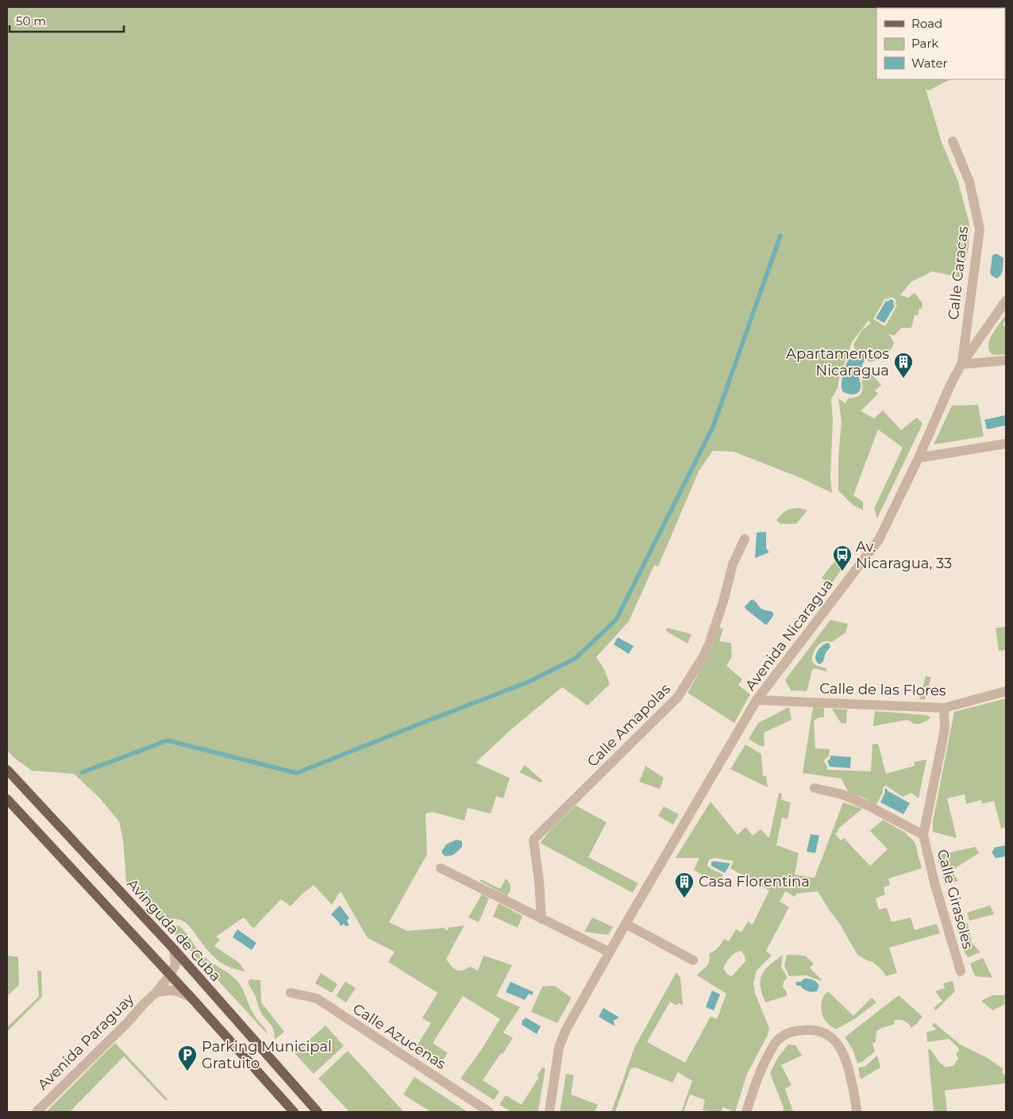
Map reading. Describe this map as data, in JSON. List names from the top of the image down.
{
  "streets": {
    "main road": ["Avinguda de Cuba"],
    "street": [
      "Calle Caracas",
      "Avenida Nicaragua",
      "Calle de las Flores",
      "Calle Amapolas",
      "Calle Girasoles",
      "Calle Azucenas",
      "Avenida Paraguay"
    ]
  },
  "crossings": [
    ["Calle Caracas", "Avenida Nicaragua"],
    ["Avenida Nicaragua", "Calle de las Flores"],
    ["Calle de las Flores", "Calle Girasoles"]
  ],
  "places": {
    "building": ["Apartamentos Nicaragua", "Casa Florentina"],
    "bus stop": ["Av. Nicaragua, 33"],
    "parking": ["Parking Municipal Gratuito"]
  },
  "legend": ["Road", "Park", "Water"],
  "scale_bar": "50 m"
}
